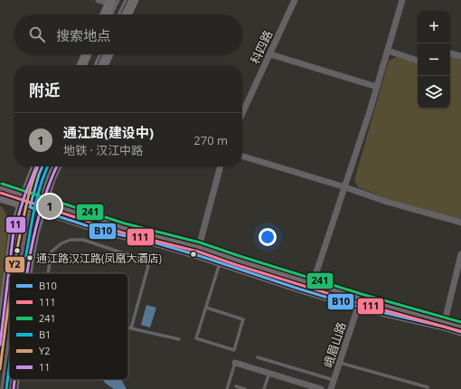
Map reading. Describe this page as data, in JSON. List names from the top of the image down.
{
  "streets": {
    "street": ["科四路", "峨眉山路"]
  },
  "places": ["通江路汉江路(凤凰大酒店)"],
  "lines": [
    "transit line B10",
    "transit line B1",
    "transit line Y2",
    "transit line 11",
    "transit line 241",
    "transit line 111"
  ],
  "legend": [
    "B10",
    "111",
    "241",
    "B1",
    "Y2",
    "11"
  ],
  "page": {
    "map_buttons": ["+", "−"],
    "search": "搜索地点",
    "heading": "附近",
    "list": [
      {
        "mark": "1",
        "name": "通江路(建设中)",
        "note": "地铁 · 汉江中路",
        "value": "270 m"
      }
    ],
    "pins": "1"
  }
}
